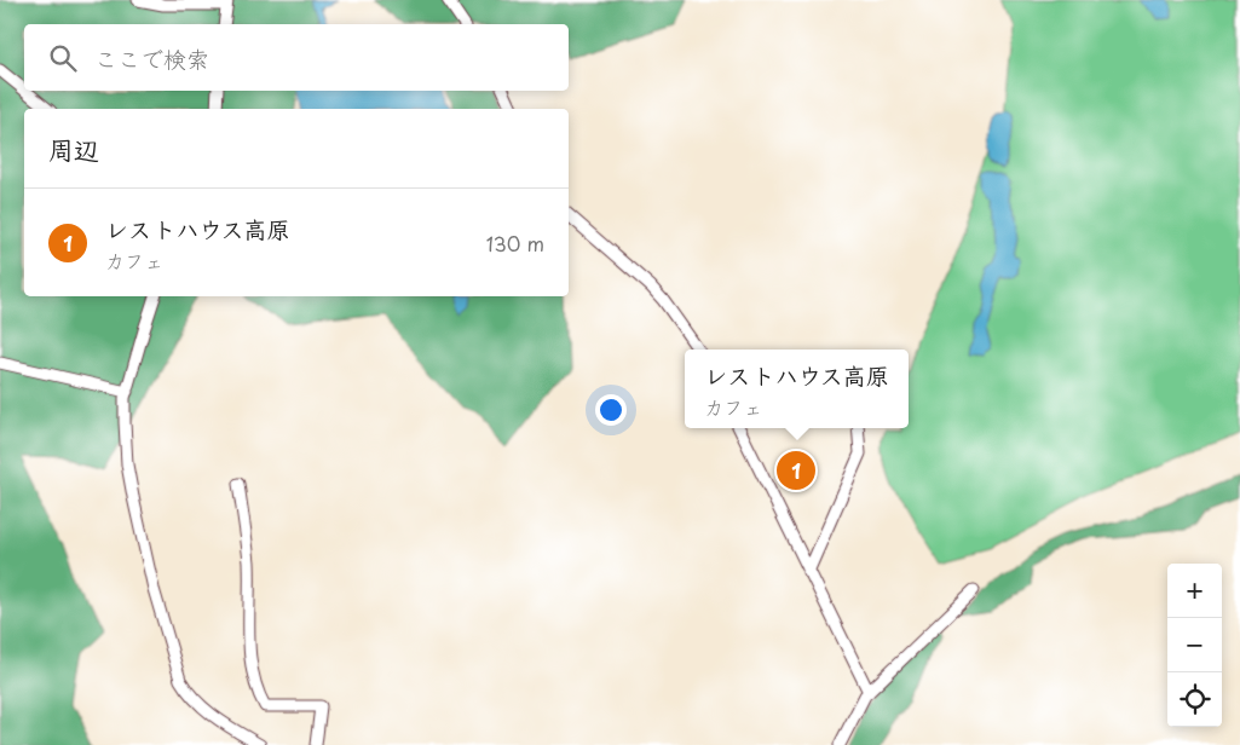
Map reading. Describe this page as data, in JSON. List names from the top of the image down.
{
  "page": {
    "search": "ここで検索",
    "heading": "周辺",
    "list": [
      {
        "mark": "1",
        "name": "レストハウス高原",
        "note": "カフェ",
        "value": "130 m"
      }
    ],
    "popup": ["レストハウス高原", "カフェ"],
    "pins": "1",
    "map_buttons": ["+", "−"]
  }
}
